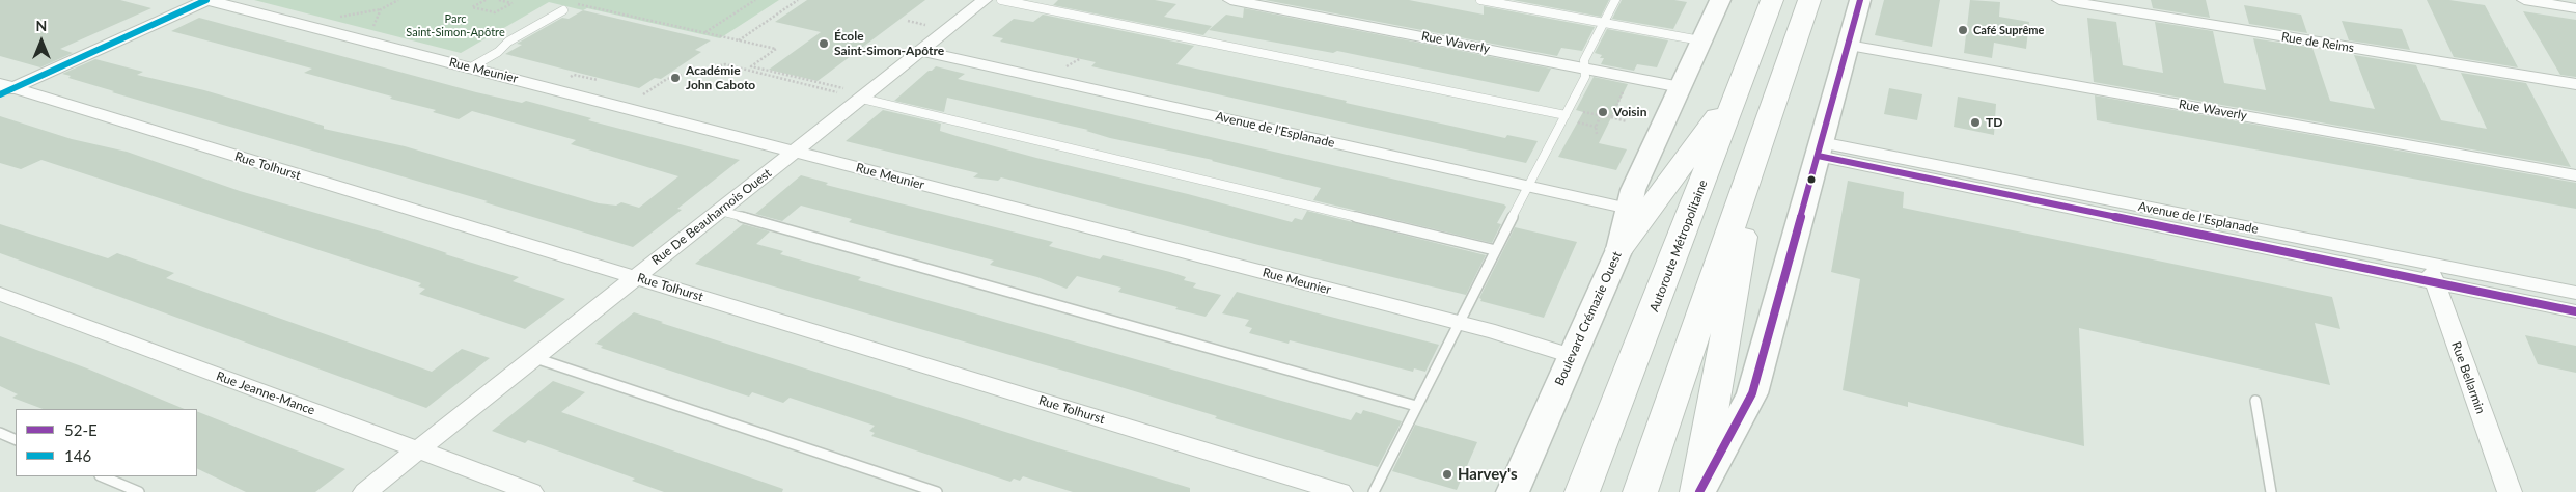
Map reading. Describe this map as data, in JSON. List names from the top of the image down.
{
  "streets": {
    "highway": ["Autoroute Métropolitaine"],
    "main road": ["Boulevard Crémazie Ouest"],
    "street": [
      "Rue Waverly",
      "Rue de Reims",
      "Rue Meunier",
      "Avenue de l'Esplanade",
      "Rue Tolhurst",
      "Rue De Beauharnois Ouest",
      "Rue Bellarmin",
      "Rue Jeanne-Mance"
    ]
  },
  "crossings": [
    ["Rue Waverly", "Boulevard Crémazie Ouest"],
    ["Rue Meunier", "Rue De Beauharnois Ouest"],
    ["Rue Meunier", "Boulevard Crémazie Ouest"],
    ["Avenue de l'Esplanade", "Rue De Beauharnois Ouest"],
    ["Avenue de l'Esplanade", "Boulevard Crémazie Ouest"],
    ["Avenue de l'Esplanade", "Rue Bellarmin"],
    ["Rue Tolhurst", "Rue De Beauharnois Ouest"],
    ["Rue De Beauharnois Ouest", "Rue Jeanne-Mance"]
  ],
  "parks": ["Parc Saint-Simon-Apôtre"],
  "places": [
    "Café Suprême",
    "École Saint-Simon-Apôtre",
    "Académie John Caboto",
    "Voisin",
    "TD",
    "Harvey's"
  ],
  "lines": ["transit line 52-E", "transit line 146"],
  "legend": ["52-E", "146"],
  "north": "top"
}
